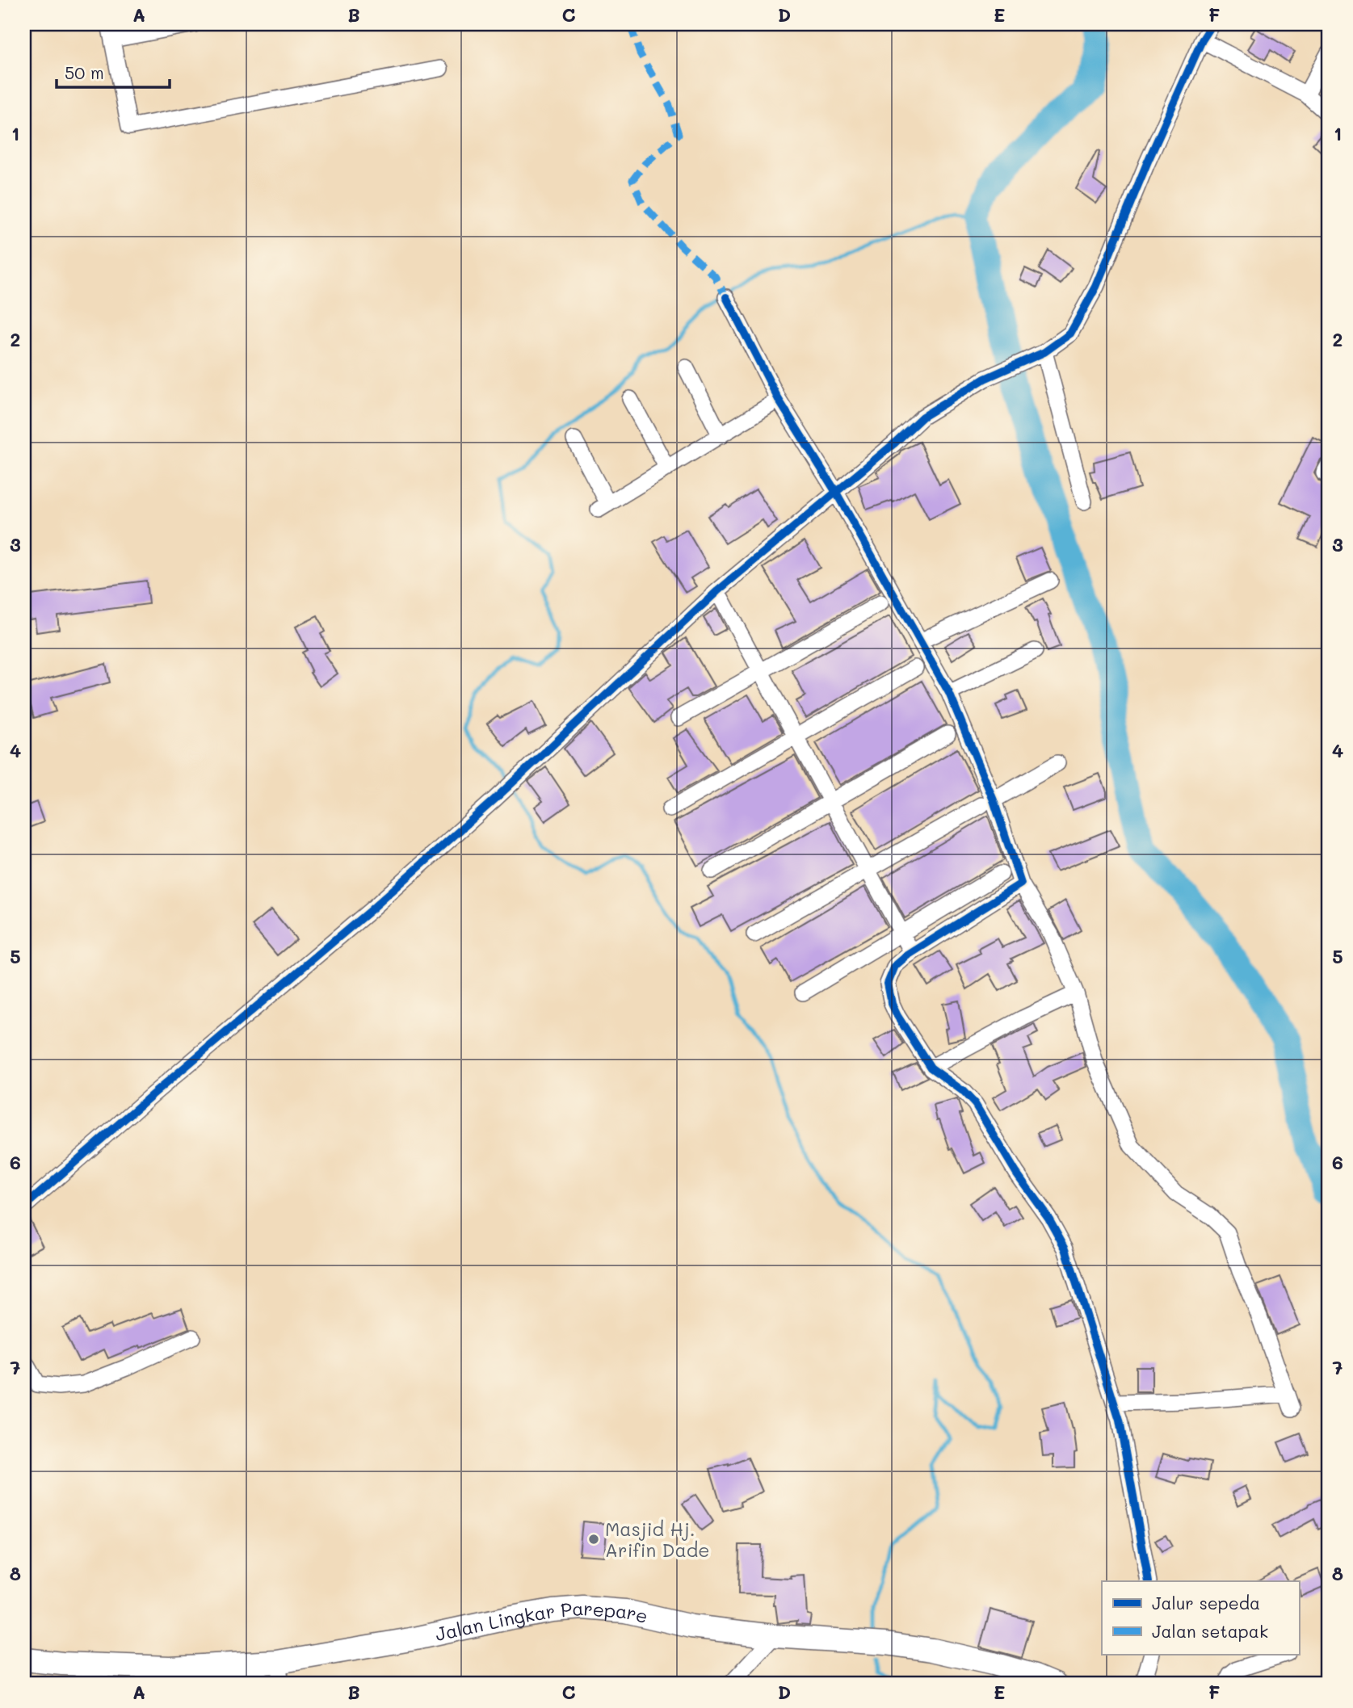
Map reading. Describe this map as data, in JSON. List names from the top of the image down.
{
  "streets": {
    "highway": ["Jalan Lingkar Parepare"]
  },
  "places": ["Masjid Hj. Arifin Dade"],
  "legend": ["Jalur sepeda", "Jalan setapak"],
  "scale_bar": "50 m",
  "grid": {
    "columns": [
      "A",
      "B",
      "C",
      "D",
      "E",
      "F"
    ],
    "rows": [
      "1",
      "2",
      "3",
      "4",
      "5",
      "6",
      "7",
      "8"
    ]
  }
}
